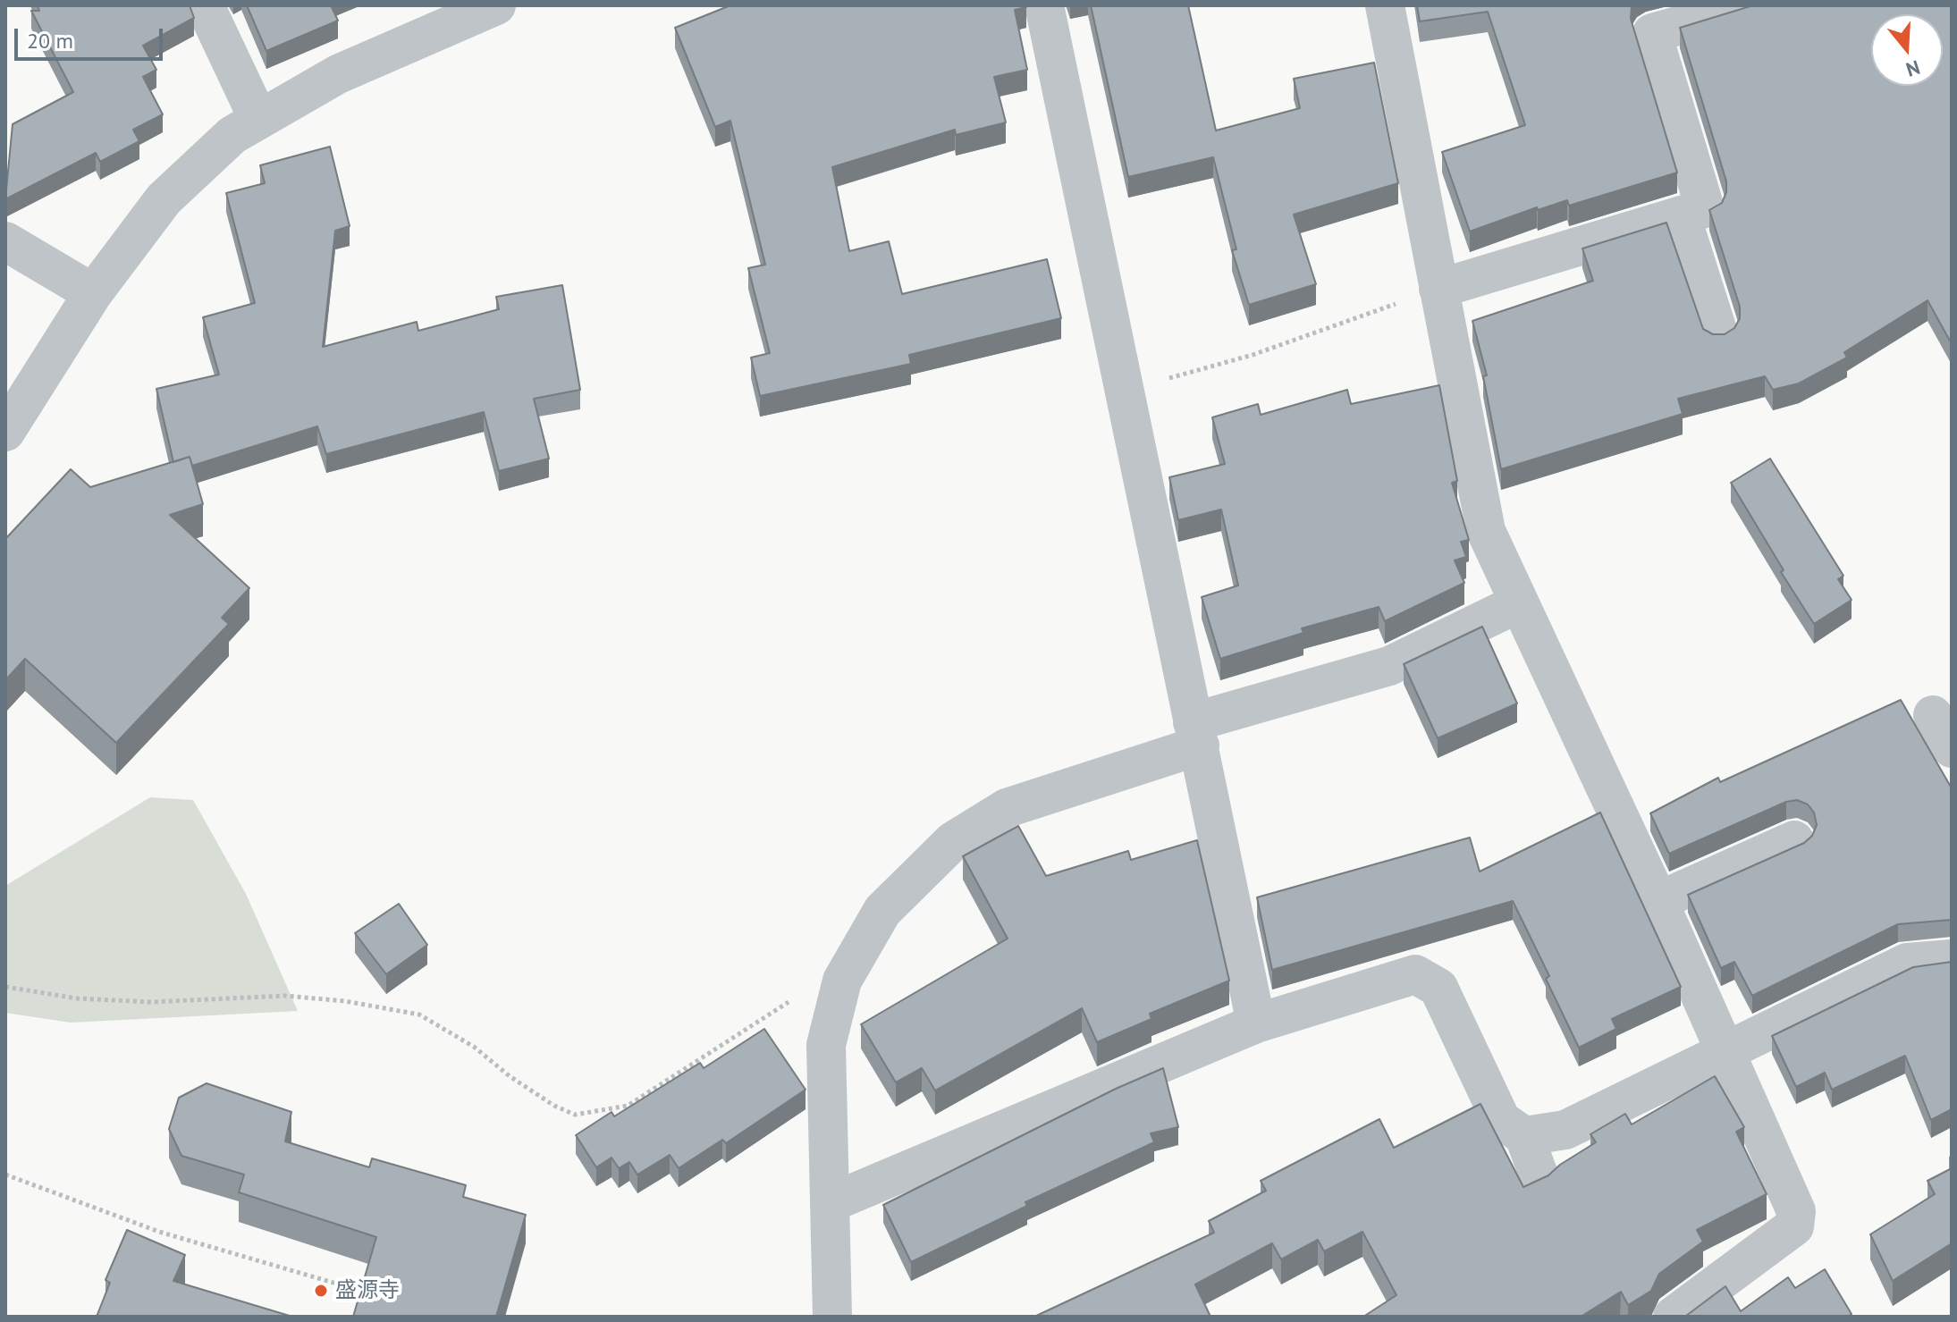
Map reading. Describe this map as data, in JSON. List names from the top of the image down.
{
  "places": ["盛源寺"],
  "scale_bar": "20 m",
  "north": "bottom"
}
